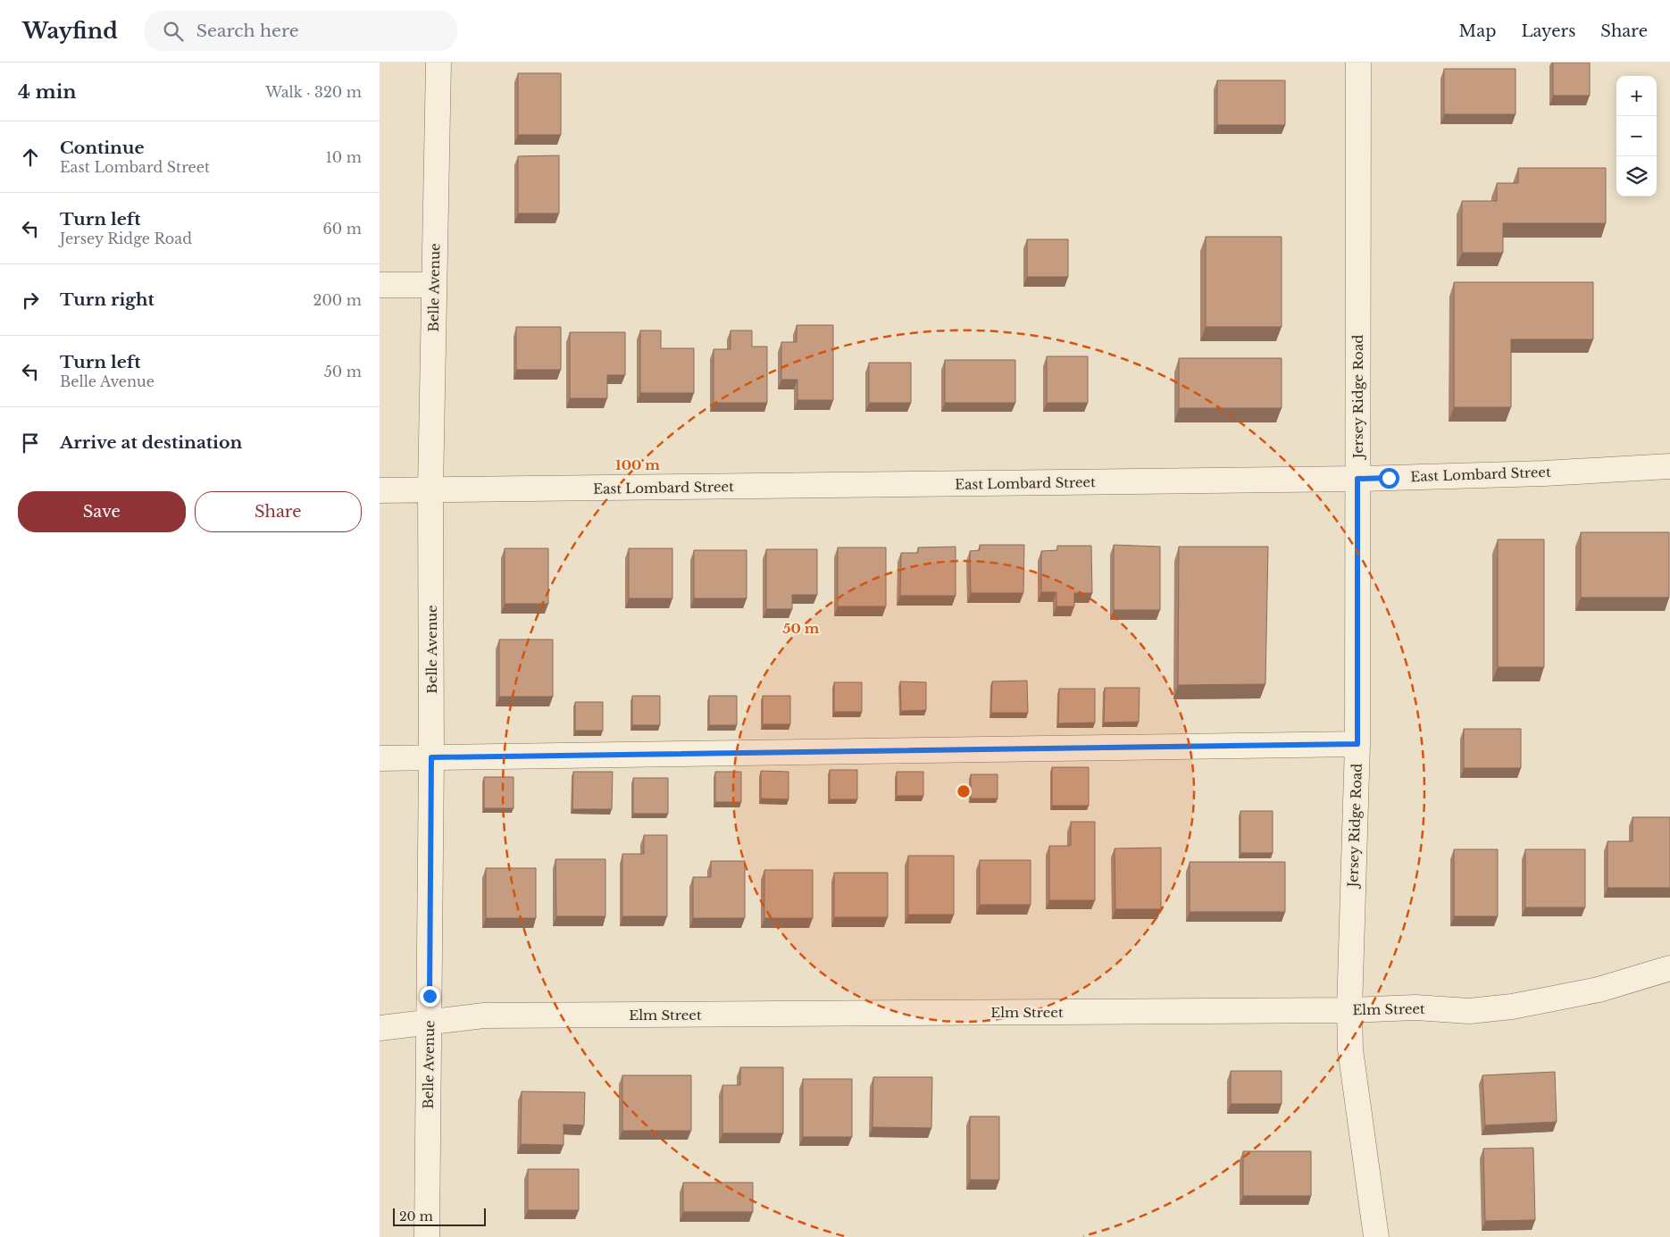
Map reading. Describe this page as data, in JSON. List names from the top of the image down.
{
  "streets": {
    "street": [
      "Belle Avenue",
      "Jersey Ridge Road",
      "East Lombard Street",
      "Elm Street"
    ]
  },
  "crossings": [
    ["Belle Avenue", "East Lombard Street"],
    ["Belle Avenue", "Elm Street"],
    ["Jersey Ridge Road", "East Lombard Street"],
    ["Jersey Ridge Road", "Elm Street"]
  ],
  "scale_bar": "20 m",
  "page": {
    "header": "Wayfind",
    "search": "Search here",
    "nav": ["Map", "Layers", "Share"],
    "heading": ["4 min", "Walk · 320 m"],
    "map_buttons": ["+", "−"],
    "list": [
      ["Continue", "East Lombard Street", "10 m"],
      ["Turn left", "Jersey Ridge Road", "60 m"],
      ["Turn right", "200 m"],
      ["Turn left", "Belle Avenue", "50 m"],
      "Arrive at destination"
    ],
    "buttons": ["Save", "Share"],
    "scale": "20 m"
  },
  "rings": ["100 m", "50 m"]
}
